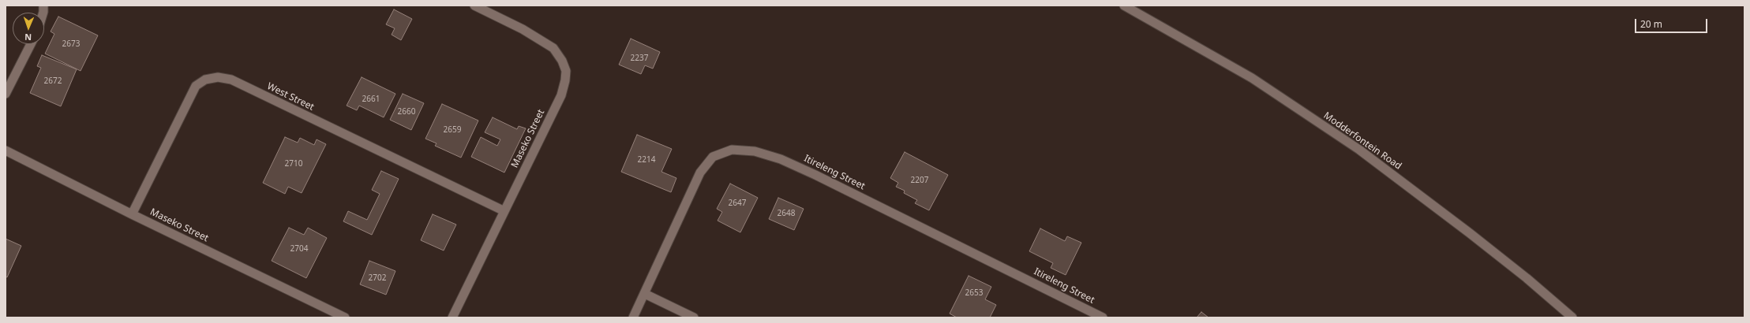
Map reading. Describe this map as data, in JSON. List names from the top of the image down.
{
  "streets": {
    "street": [
      "West Street",
      "Maseko Street",
      "Modderfontein Road",
      "Itireleng Street"
    ]
  },
  "crossings": [
    ["West Street", "Maseko Street"]
  ],
  "house_numbers": [
    "2673",
    "2237",
    "2672",
    "2661",
    "2660",
    "2659",
    "2214",
    "2710",
    "2207",
    "2647",
    "2648",
    "2704",
    "2702",
    "2653"
  ],
  "scale_bar": "20 m",
  "north": "bottom"
}
